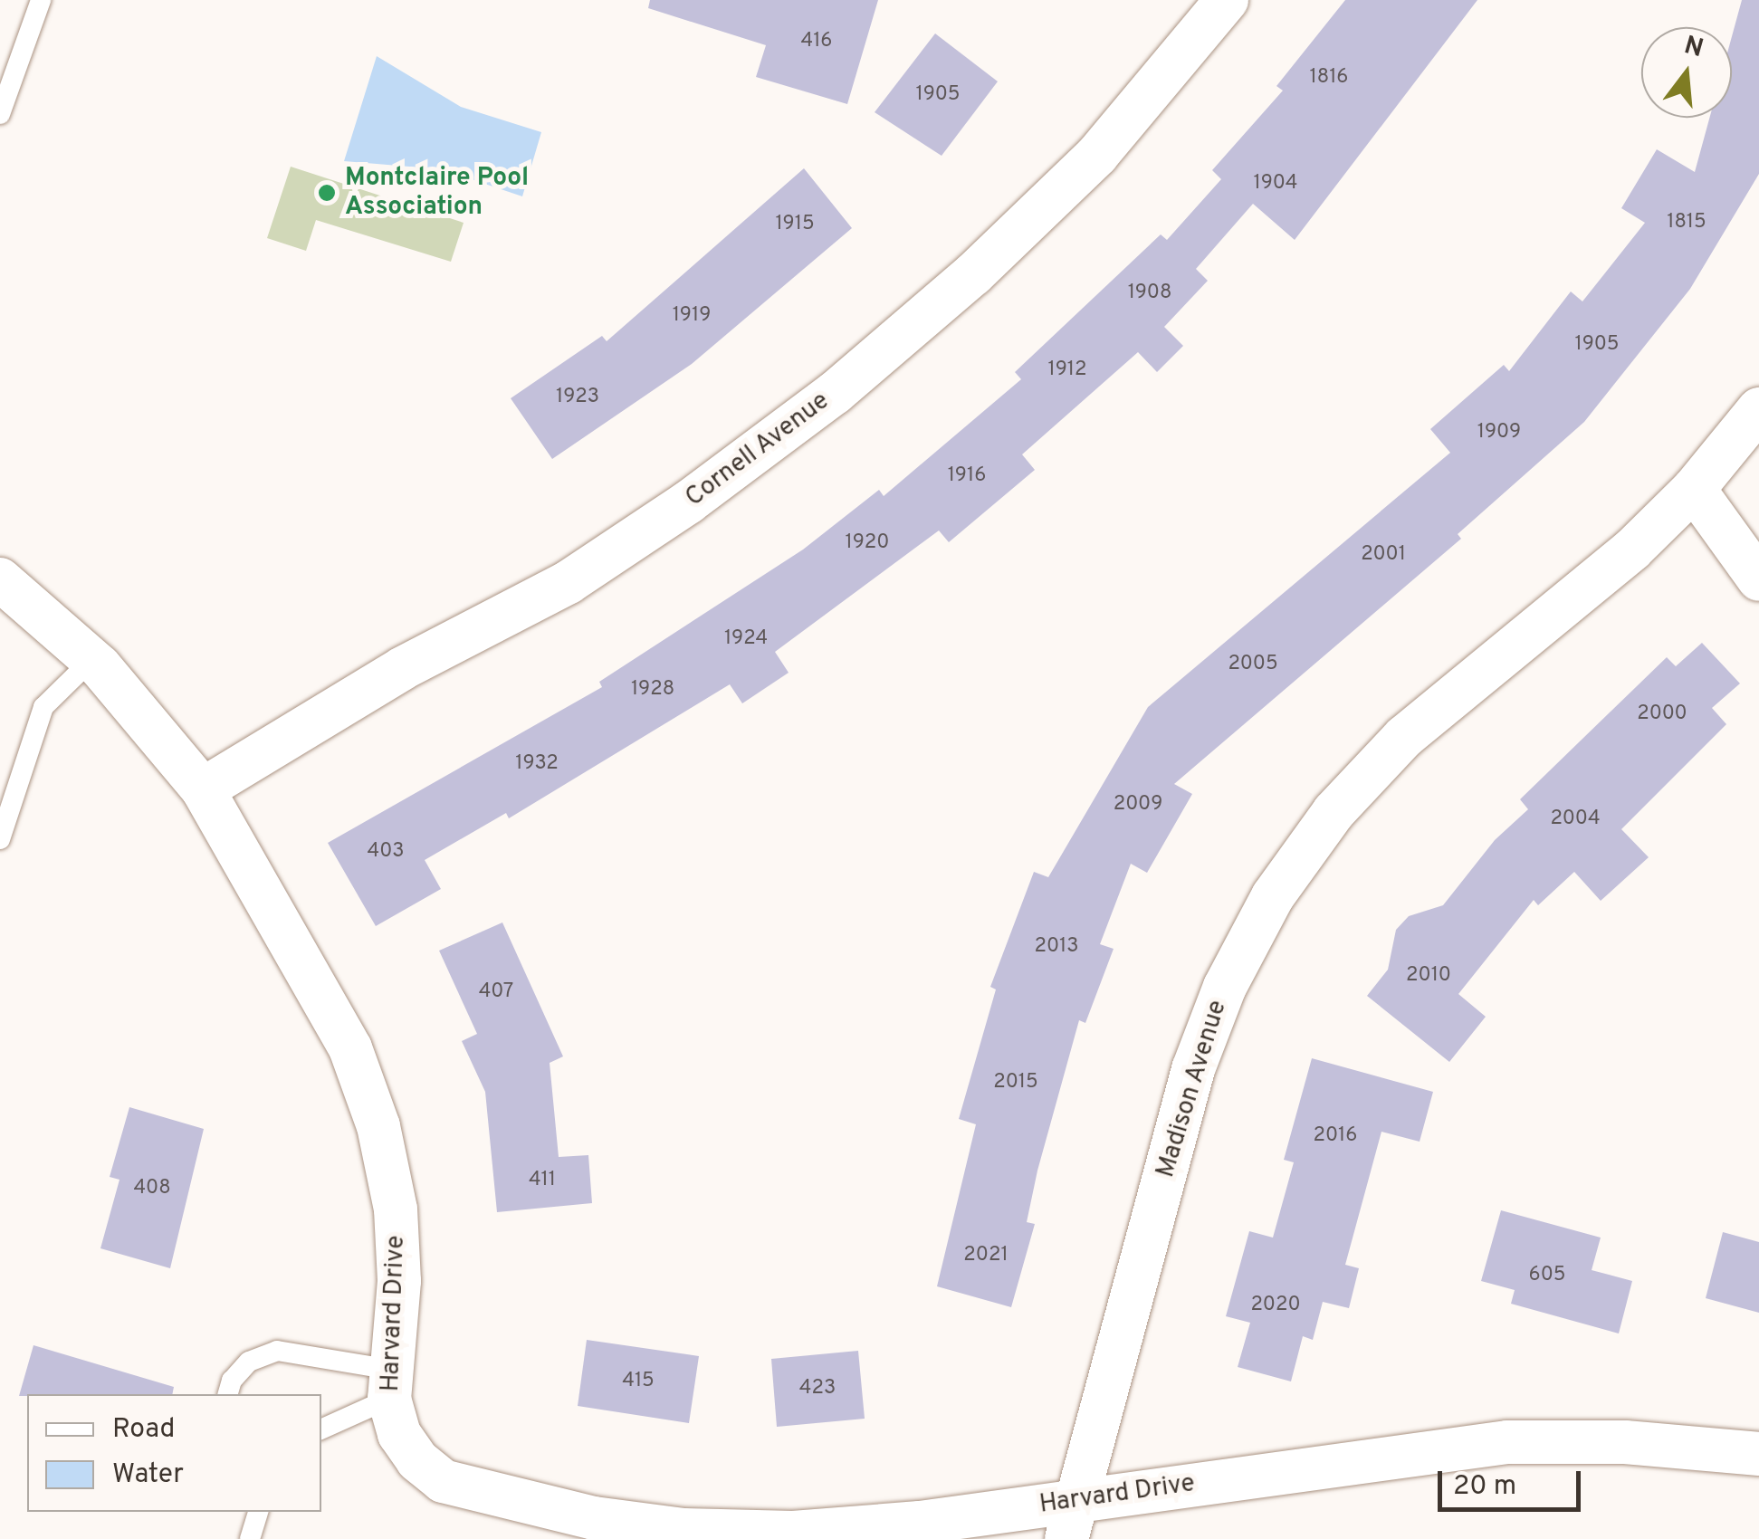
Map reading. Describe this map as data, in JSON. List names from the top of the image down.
{
  "streets": {
    "street": ["Cornell Avenue", "Madison Avenue", "Harvard Drive"]
  },
  "crossings": [
    ["Cornell Avenue", "Harvard Drive"],
    ["Madison Avenue", "Harvard Drive"]
  ],
  "places": ["Montclaire Pool Association"],
  "house_numbers": [
    "416",
    "1816",
    "1905",
    "1904",
    "1815",
    "1915",
    "1908",
    "1919",
    "1905",
    "1912",
    "1923",
    "1909",
    "1916",
    "1920",
    "2001",
    "1924",
    "2005",
    "1928",
    "2000",
    "1932",
    "2009",
    "2004",
    "403",
    "2013",
    "2010",
    "407",
    "2015",
    "2016",
    "411",
    "408",
    "2021",
    "605",
    "2020",
    "415",
    "423"
  ],
  "legend": ["Road", "Water"],
  "scale_bar": "20 m",
  "north": "top"
}
